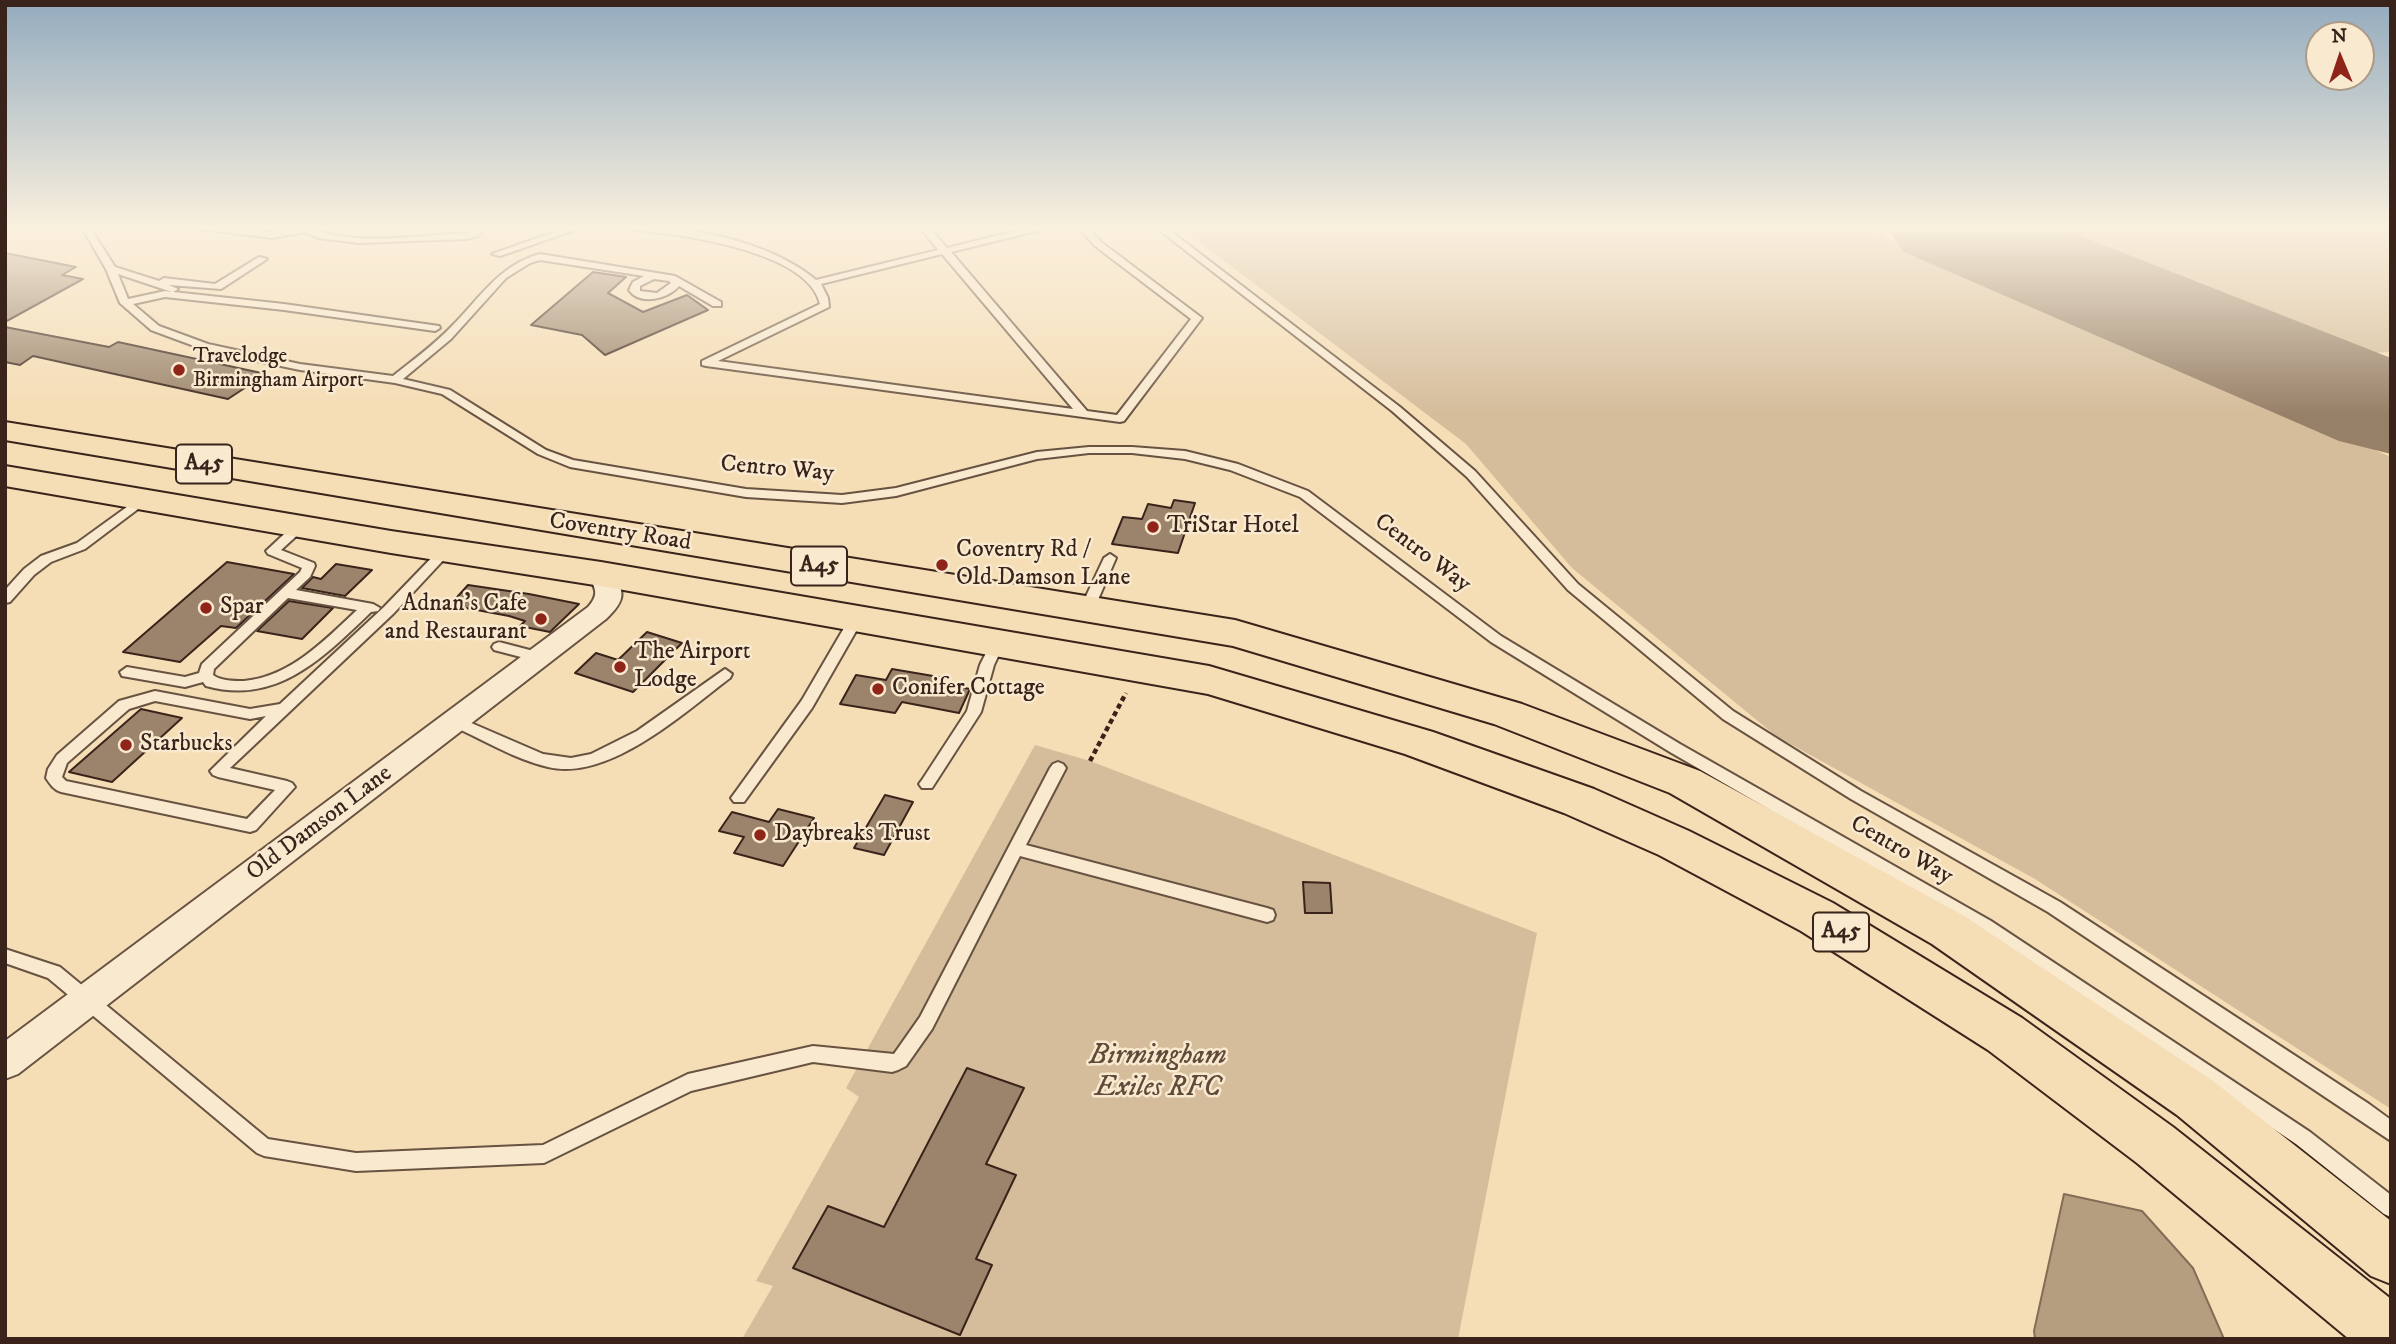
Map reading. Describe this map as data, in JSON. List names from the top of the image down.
{
  "streets": {
    "highway": ["A45", "Coventry Road"],
    "street": ["Old Damson Lane"],
    "lane": ["Centro Way"]
  },
  "crossings": [
    ["Coventry Road", "Old Damson Lane"]
  ],
  "parks": ["Birmingham Exiles RFC"],
  "places": [
    "Travelodge Birmingham Airport",
    "TriStar Hotel",
    "Coventry Rd / Old Damson Lane",
    "Spar",
    "Adnan's Cafe and Restaurant",
    "The Airport Lodge",
    "Conifer Cottage",
    "Starbucks",
    "Daybreaks Trust"
  ],
  "north": "top"
}
